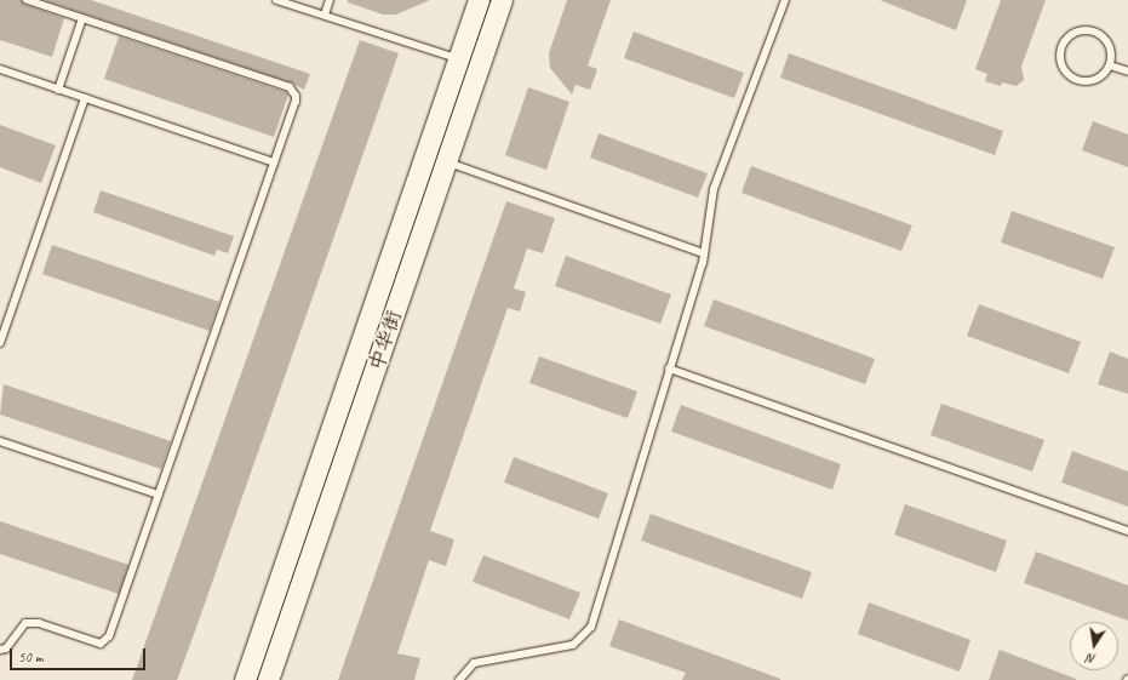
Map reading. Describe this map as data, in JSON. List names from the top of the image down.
{
  "streets": {
    "main road": ["中华街"]
  },
  "scale_bar": "50 m",
  "north": "bottom"
}
